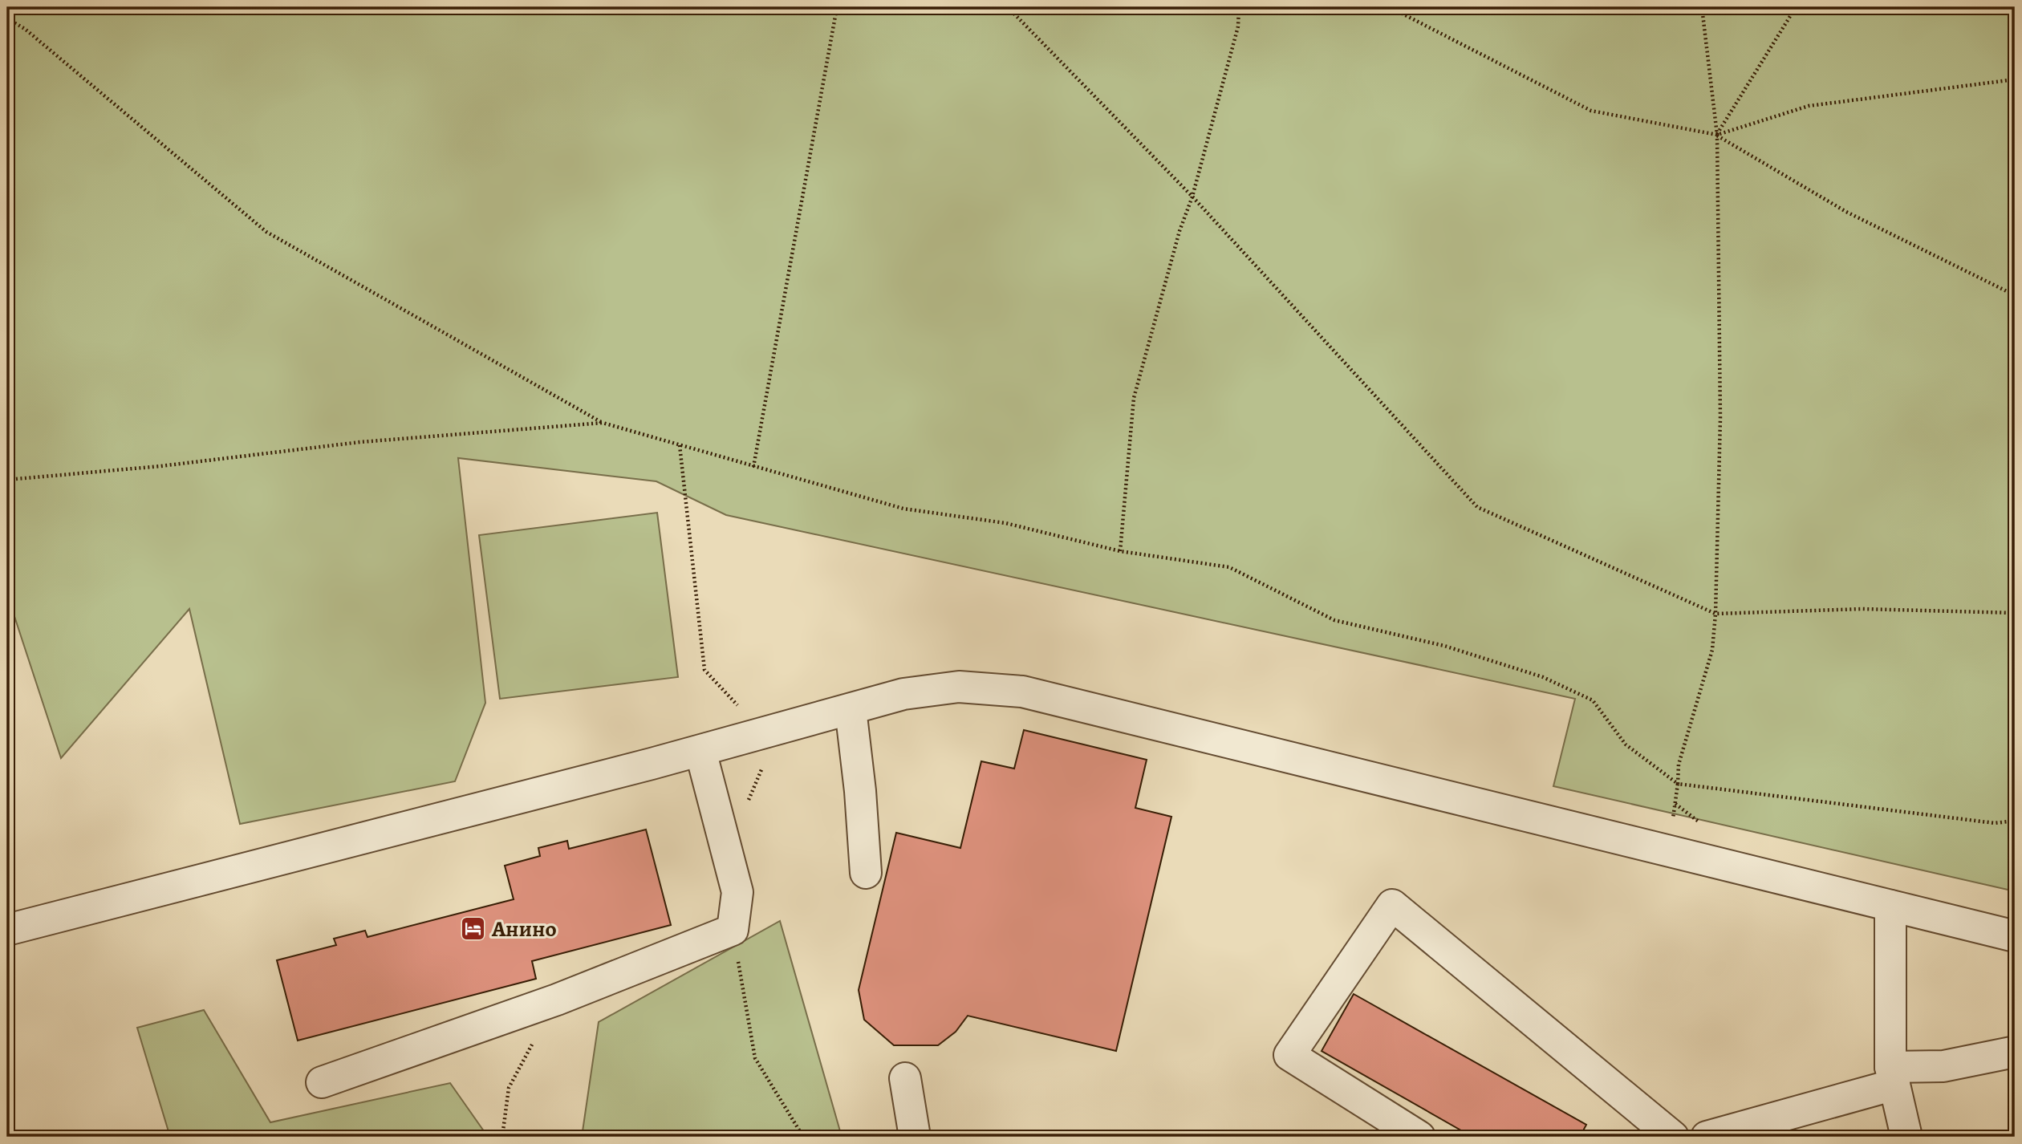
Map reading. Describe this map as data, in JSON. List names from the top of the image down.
{
  "places": {
    "hotel": ["Анино"]
  }
}
